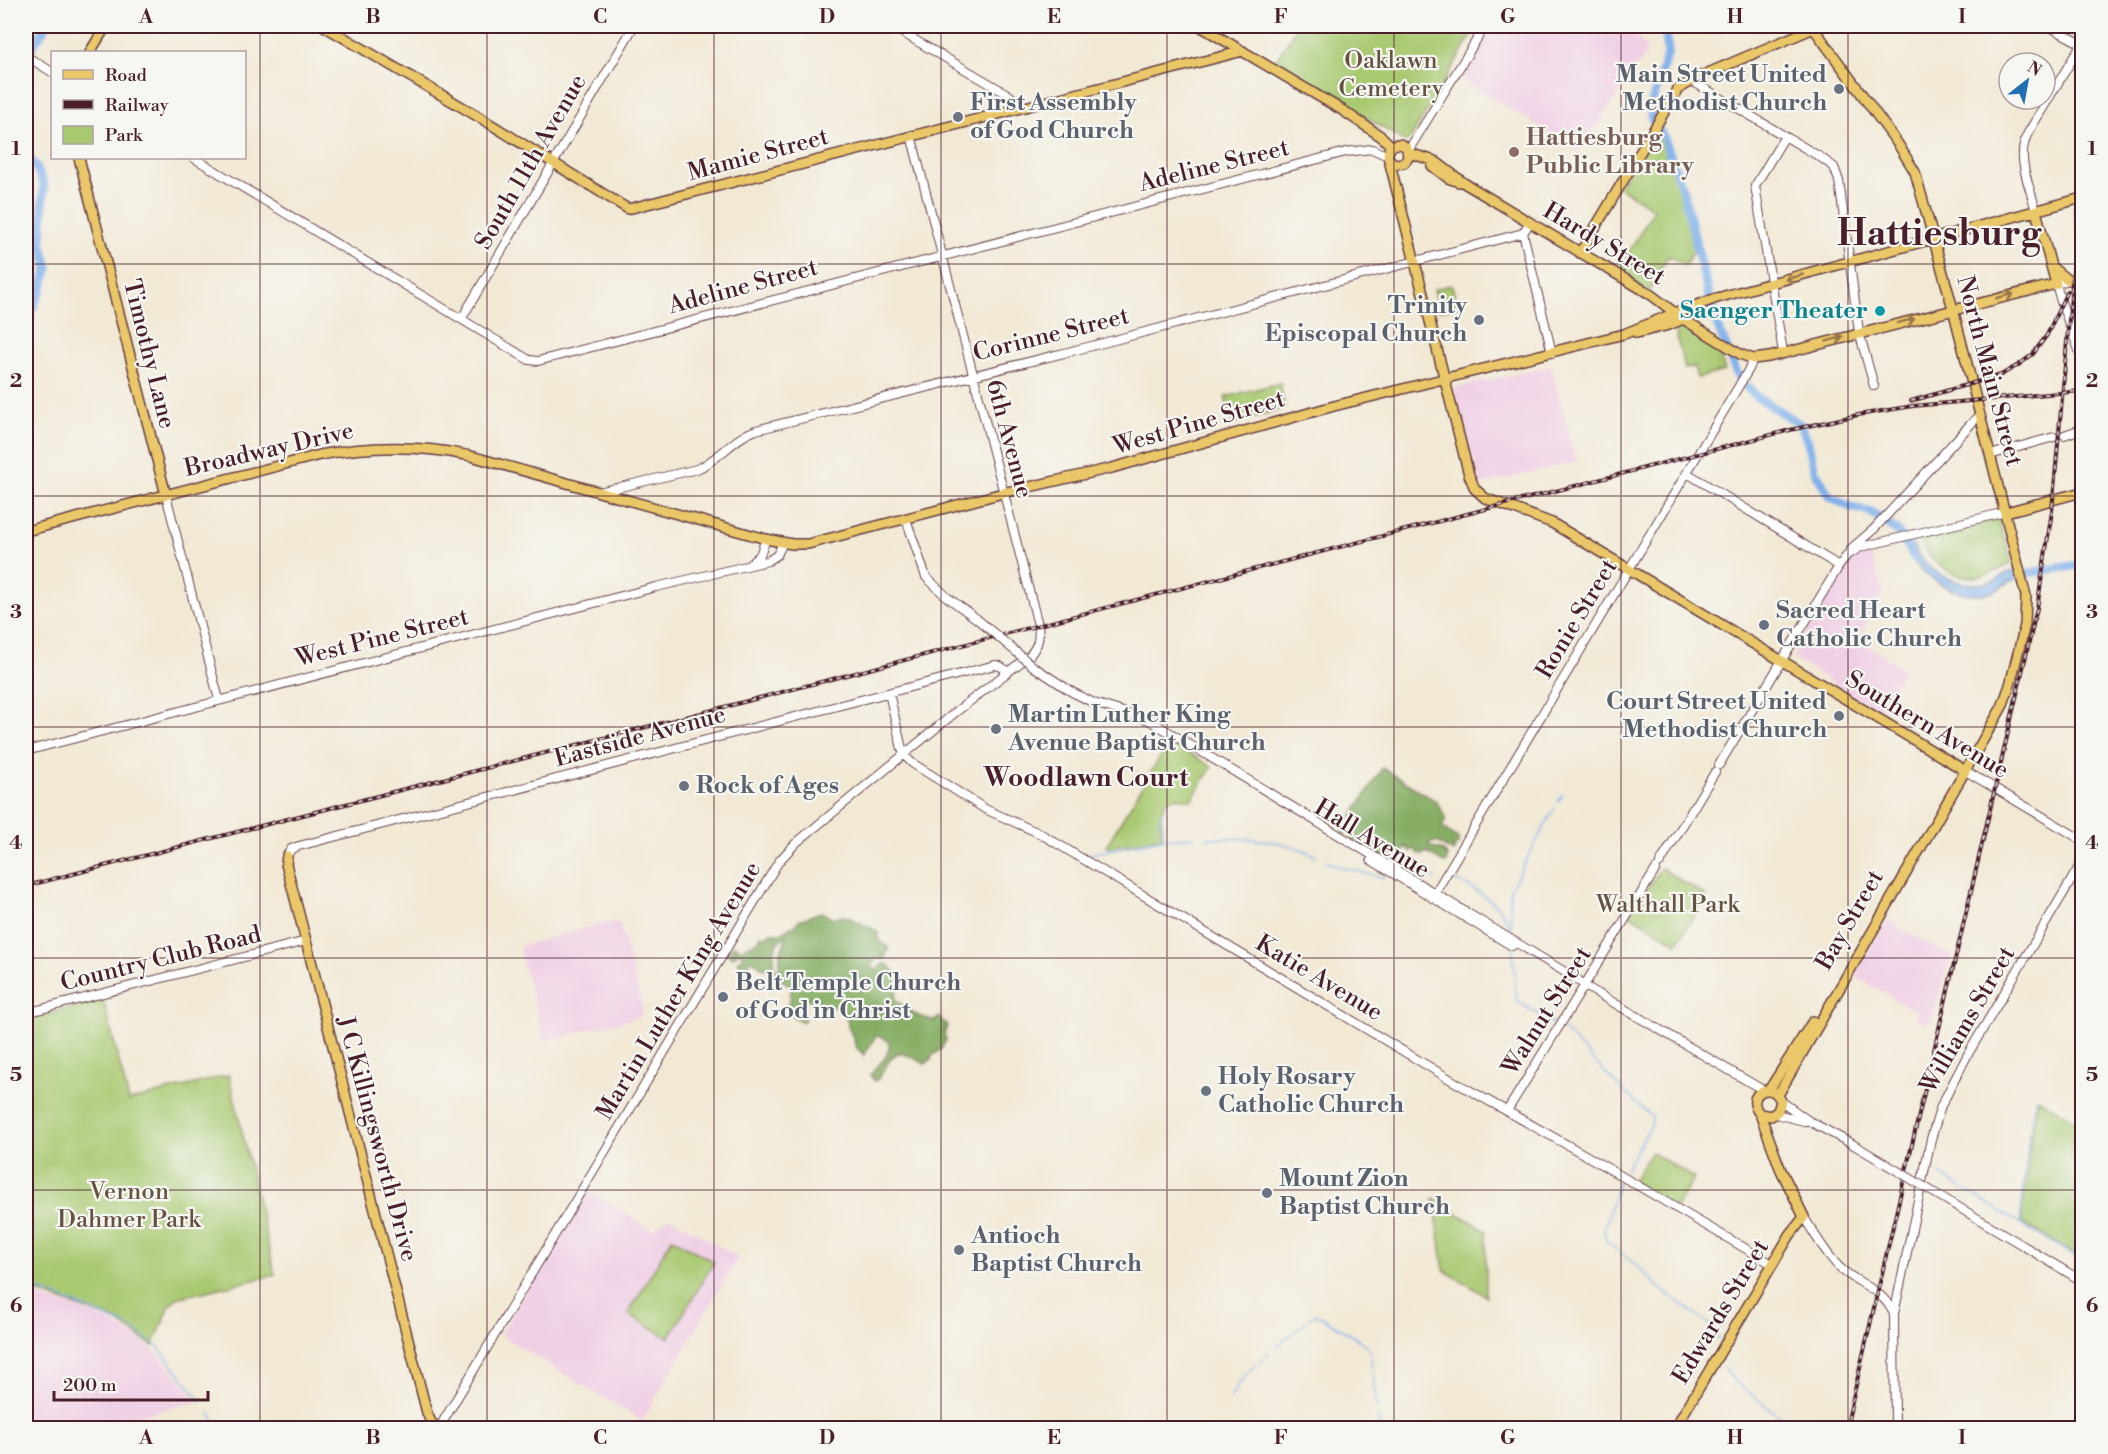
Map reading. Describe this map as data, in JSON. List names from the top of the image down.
{
  "streets": {
    "main road": [
      "Mamie Street",
      "Hardy Street",
      "Timothy Lane",
      "North Main Street",
      "West Pine Street",
      "Broadway Drive",
      "Southern Avenue",
      "Bay Street",
      "J C Killingsworth Drive",
      "Edwards Street"
    ],
    "street": [
      "South 11th Avenue",
      "Adeline Street",
      "Corinne Street",
      "6th Avenue",
      "Ronie Street",
      "Eastside Avenue",
      "Hall Avenue",
      "Country Club Road",
      "Katie Avenue",
      "Martin Luther King Avenue",
      "Walnut Street",
      "Williams Street"
    ]
  },
  "crossings": [
    ["Mamie Street", "South 11th Avenue"],
    ["Mamie Street", "Hardy Street"],
    ["Mamie Street", "6th Avenue"],
    ["South 11th Avenue", "Adeline Street"],
    ["Adeline Street", "Hardy Street"],
    ["Adeline Street", "6th Avenue"],
    ["Adeline Street", "Southern Avenue"],
    ["Hardy Street", "West Pine Street"],
    ["Hardy Street", "Ronie Street"],
    ["Hardy Street", "Southern Avenue"],
    ["Corinne Street", "6th Avenue"],
    ["Corinne Street", "Broadway Drive"],
    ["Corinne Street", "Southern Avenue"],
    ["Timothy Lane", "West Pine Street"],
    ["Timothy Lane", "Broadway Drive"],
    ["North Main Street", "West Pine Street"],
    ["North Main Street", "Bay Street"],
    ["North Main Street", "Walnut Street"],
    ["West Pine Street", "6th Avenue"],
    ["West Pine Street", "Broadway Drive"],
    ["West Pine Street", "Southern Avenue"],
    ["West Pine Street", "Hall Avenue"],
    ["6th Avenue", "Martin Luther King Avenue"],
    ["Ronie Street", "Southern Avenue"],
    ["Ronie Street", "Hall Avenue"],
    ["Southern Avenue", "Bay Street"],
    ["Southern Avenue", "Walnut Street"],
    ["Eastside Avenue", "Martin Luther King Avenue"],
    ["Eastside Avenue", "J C Killingsworth Drive"],
    ["Hall Avenue", "Bay Street"],
    ["Hall Avenue", "Walnut Street"],
    ["Country Club Road", "J C Killingsworth Drive"],
    ["Katie Avenue", "Martin Luther King Avenue"],
    ["Katie Avenue", "Walnut Street"],
    ["Katie Avenue", "Edwards Street"],
    ["Martin Luther King Avenue", "J C Killingsworth Drive"]
  ],
  "districts": ["Hattiesburg", "Woodlawn Court"],
  "parks": ["Oaklawn Cemetery", "Walthall Park", "Vernon Dahmer Park"],
  "places": [
    "Main Street United Methodist Church",
    "First Assembly of God Church",
    "Hattiesburg Public Library",
    "Saenger Theater",
    "Trinity Episcopal Church",
    "Sacred Heart Catholic Church",
    "Court Street United Methodist Church",
    "Martin Luther King Avenue Baptist Church",
    "Rock of Ages",
    "Belt Temple Church of God in Christ",
    "Holy Rosary Catholic Church",
    "Mount Zion Baptist Church",
    "Antioch Baptist Church"
  ],
  "legend": ["Road", "Railway", "Park"],
  "scale_bar": "200 m",
  "north": "top right",
  "grid": {
    "columns": [
      "A",
      "B",
      "C",
      "D",
      "E",
      "F",
      "G",
      "H",
      "I"
    ],
    "rows": [
      "1",
      "2",
      "3",
      "4",
      "5",
      "6"
    ]
  }
}
